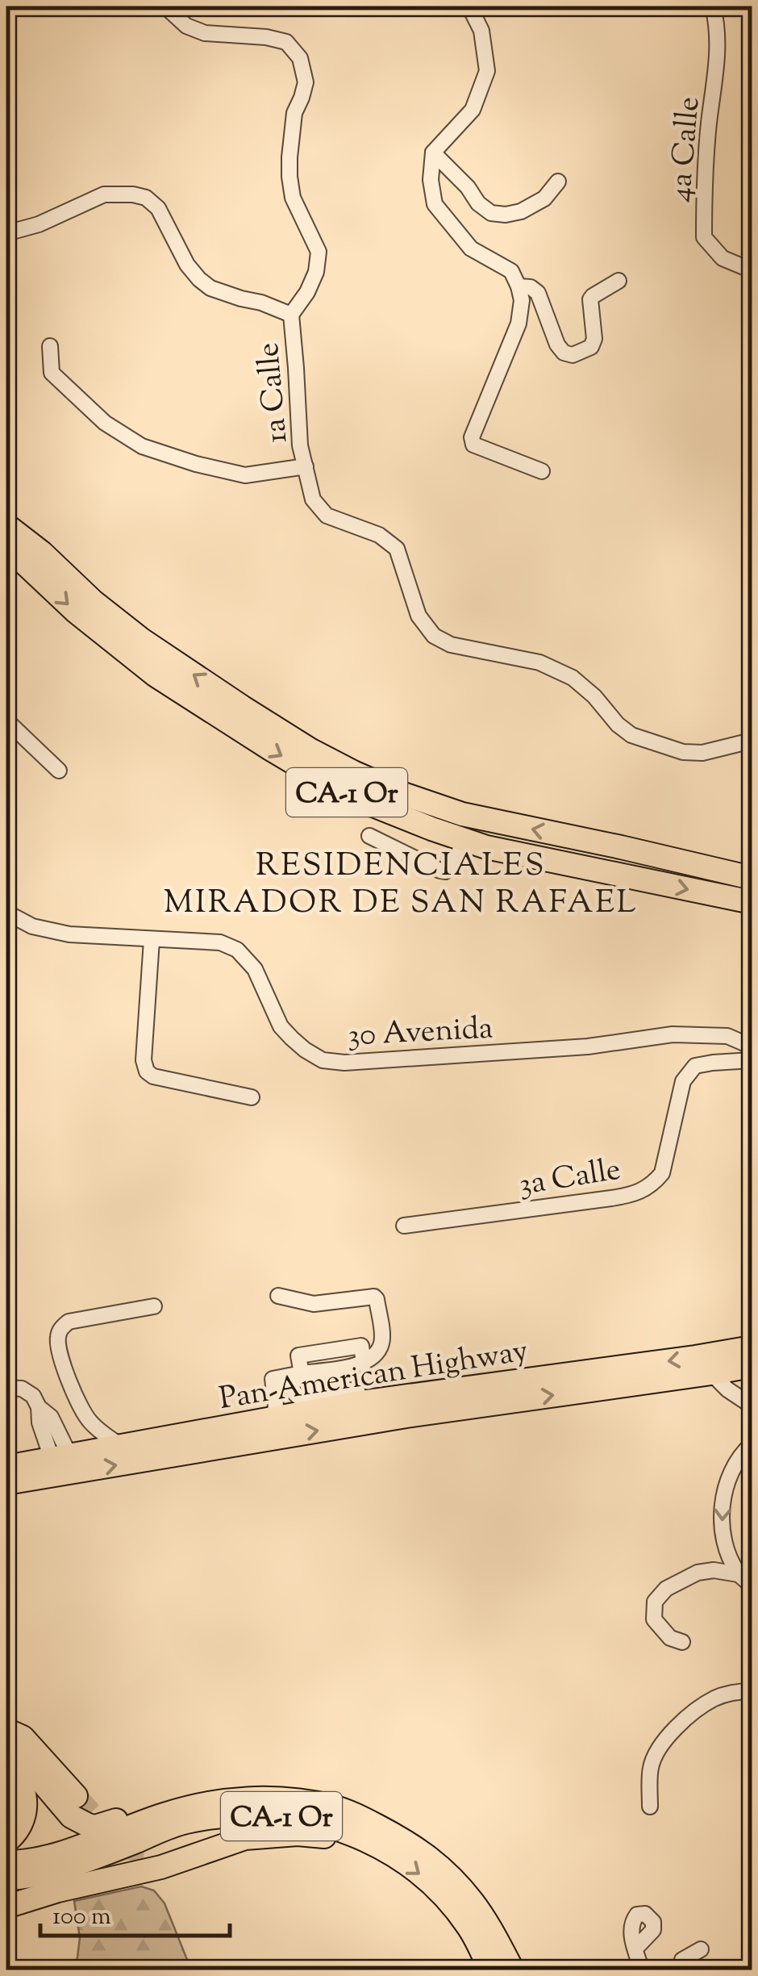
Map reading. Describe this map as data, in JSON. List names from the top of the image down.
{
  "streets": {
    "highway": ["CA-1 Or", "Pan-American Highway"],
    "street": [
      "4a Calle",
      "1a Calle",
      "30 Avenida",
      "3a Calle"
    ]
  },
  "districts": ["RESIDENCIALES MIRADOR DE SAN RAFAEL"],
  "scale_bar": "100 m"
}
